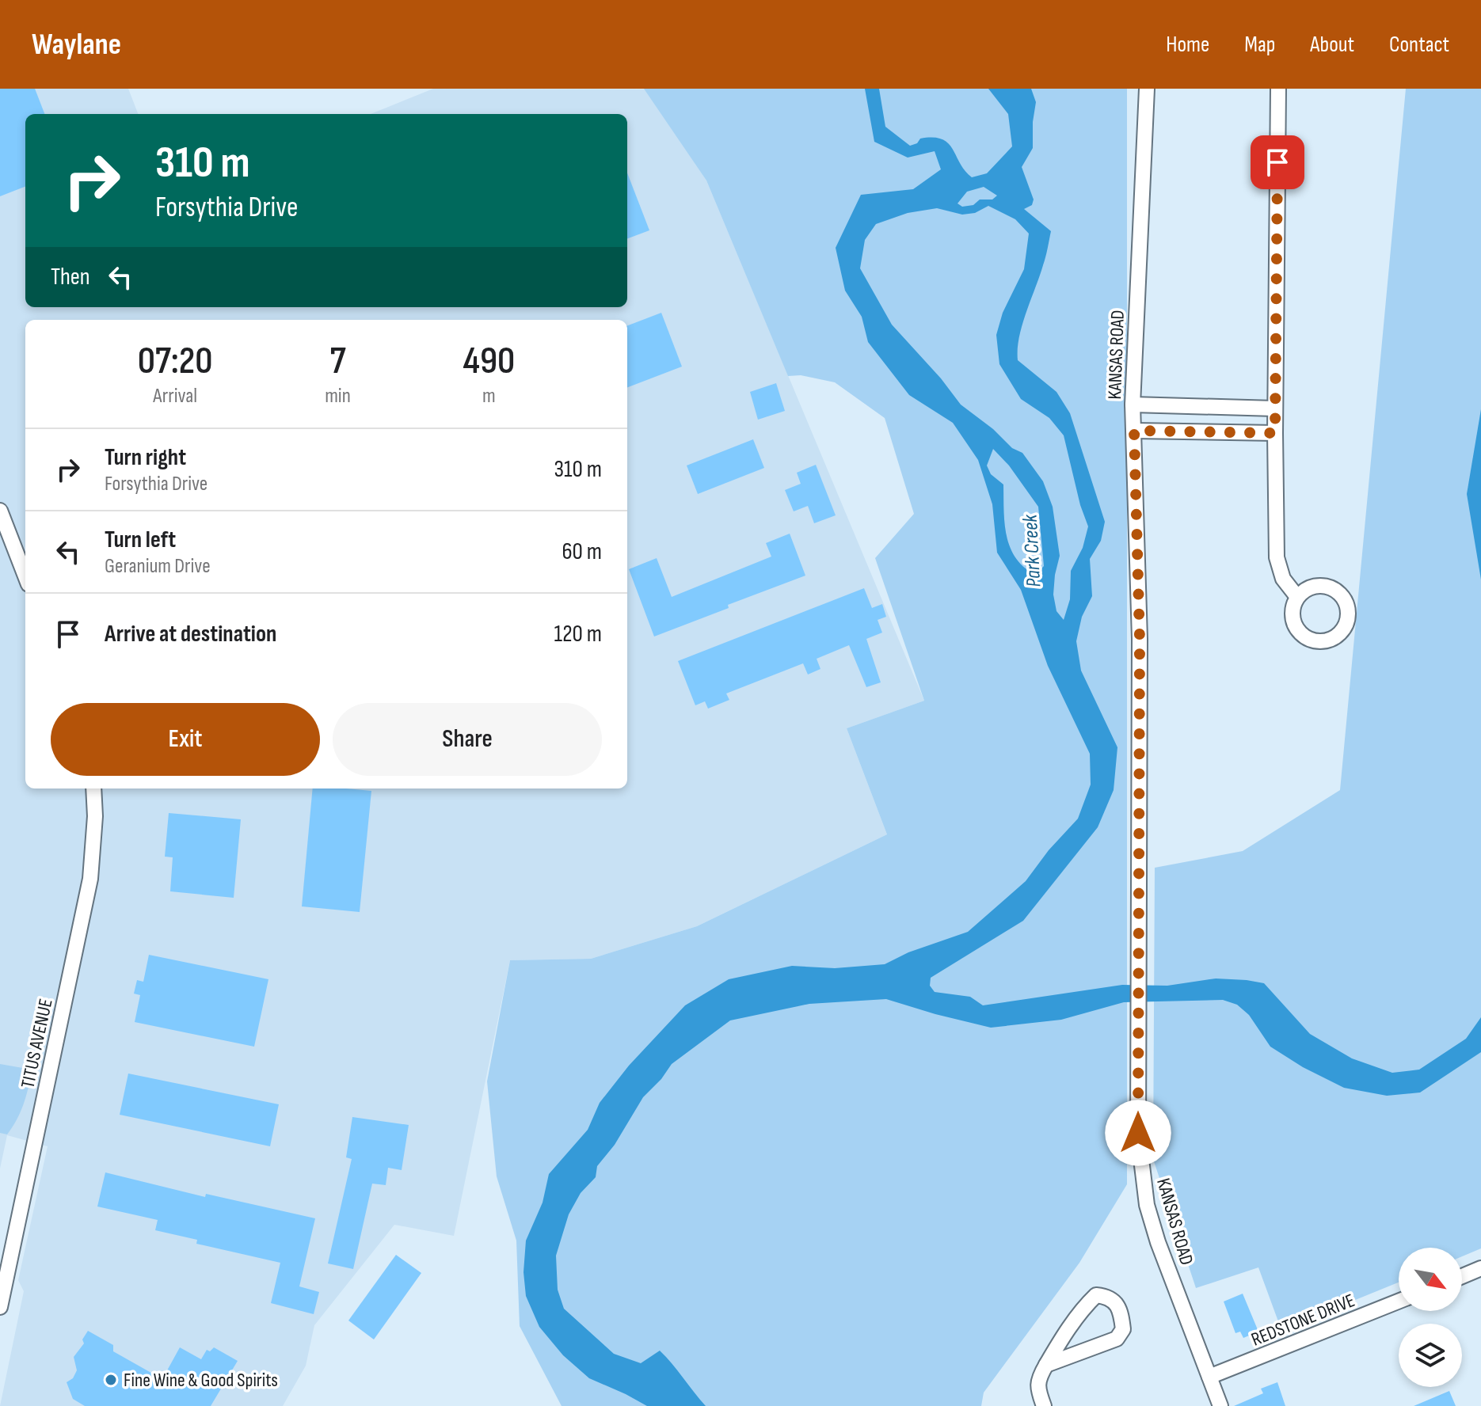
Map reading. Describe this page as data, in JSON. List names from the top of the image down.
{
  "streets": {
    "street": ["KANSAS ROAD", "TITUS AVENUE", "REDSTONE DRIVE"]
  },
  "crossings": [
    ["KANSAS ROAD", "REDSTONE DRIVE"]
  ],
  "water": ["Park Creek"],
  "places": ["Fine Wine & Good Spirits"],
  "north": "bottom right",
  "page": {
    "header": "Waylane",
    "nav": [
      "Home",
      "Map",
      "About",
      "Contact"
    ],
    "turn": ["310 m", "Forsythia Drive"],
    "then": "Then",
    "eta": [
      "07:20",
      "Arrival",
      "7",
      "min",
      "490",
      "m"
    ],
    "list": [
      {
        "name": "Turn right",
        "note": "Forsythia Drive",
        "value": "310 m"
      },
      {
        "name": "Turn left",
        "note": "Geranium Drive",
        "value": "60 m"
      },
      {
        "name": "Arrive at destination",
        "value": "120 m"
      }
    ],
    "buttons": ["Exit", "Share"]
  }
}
